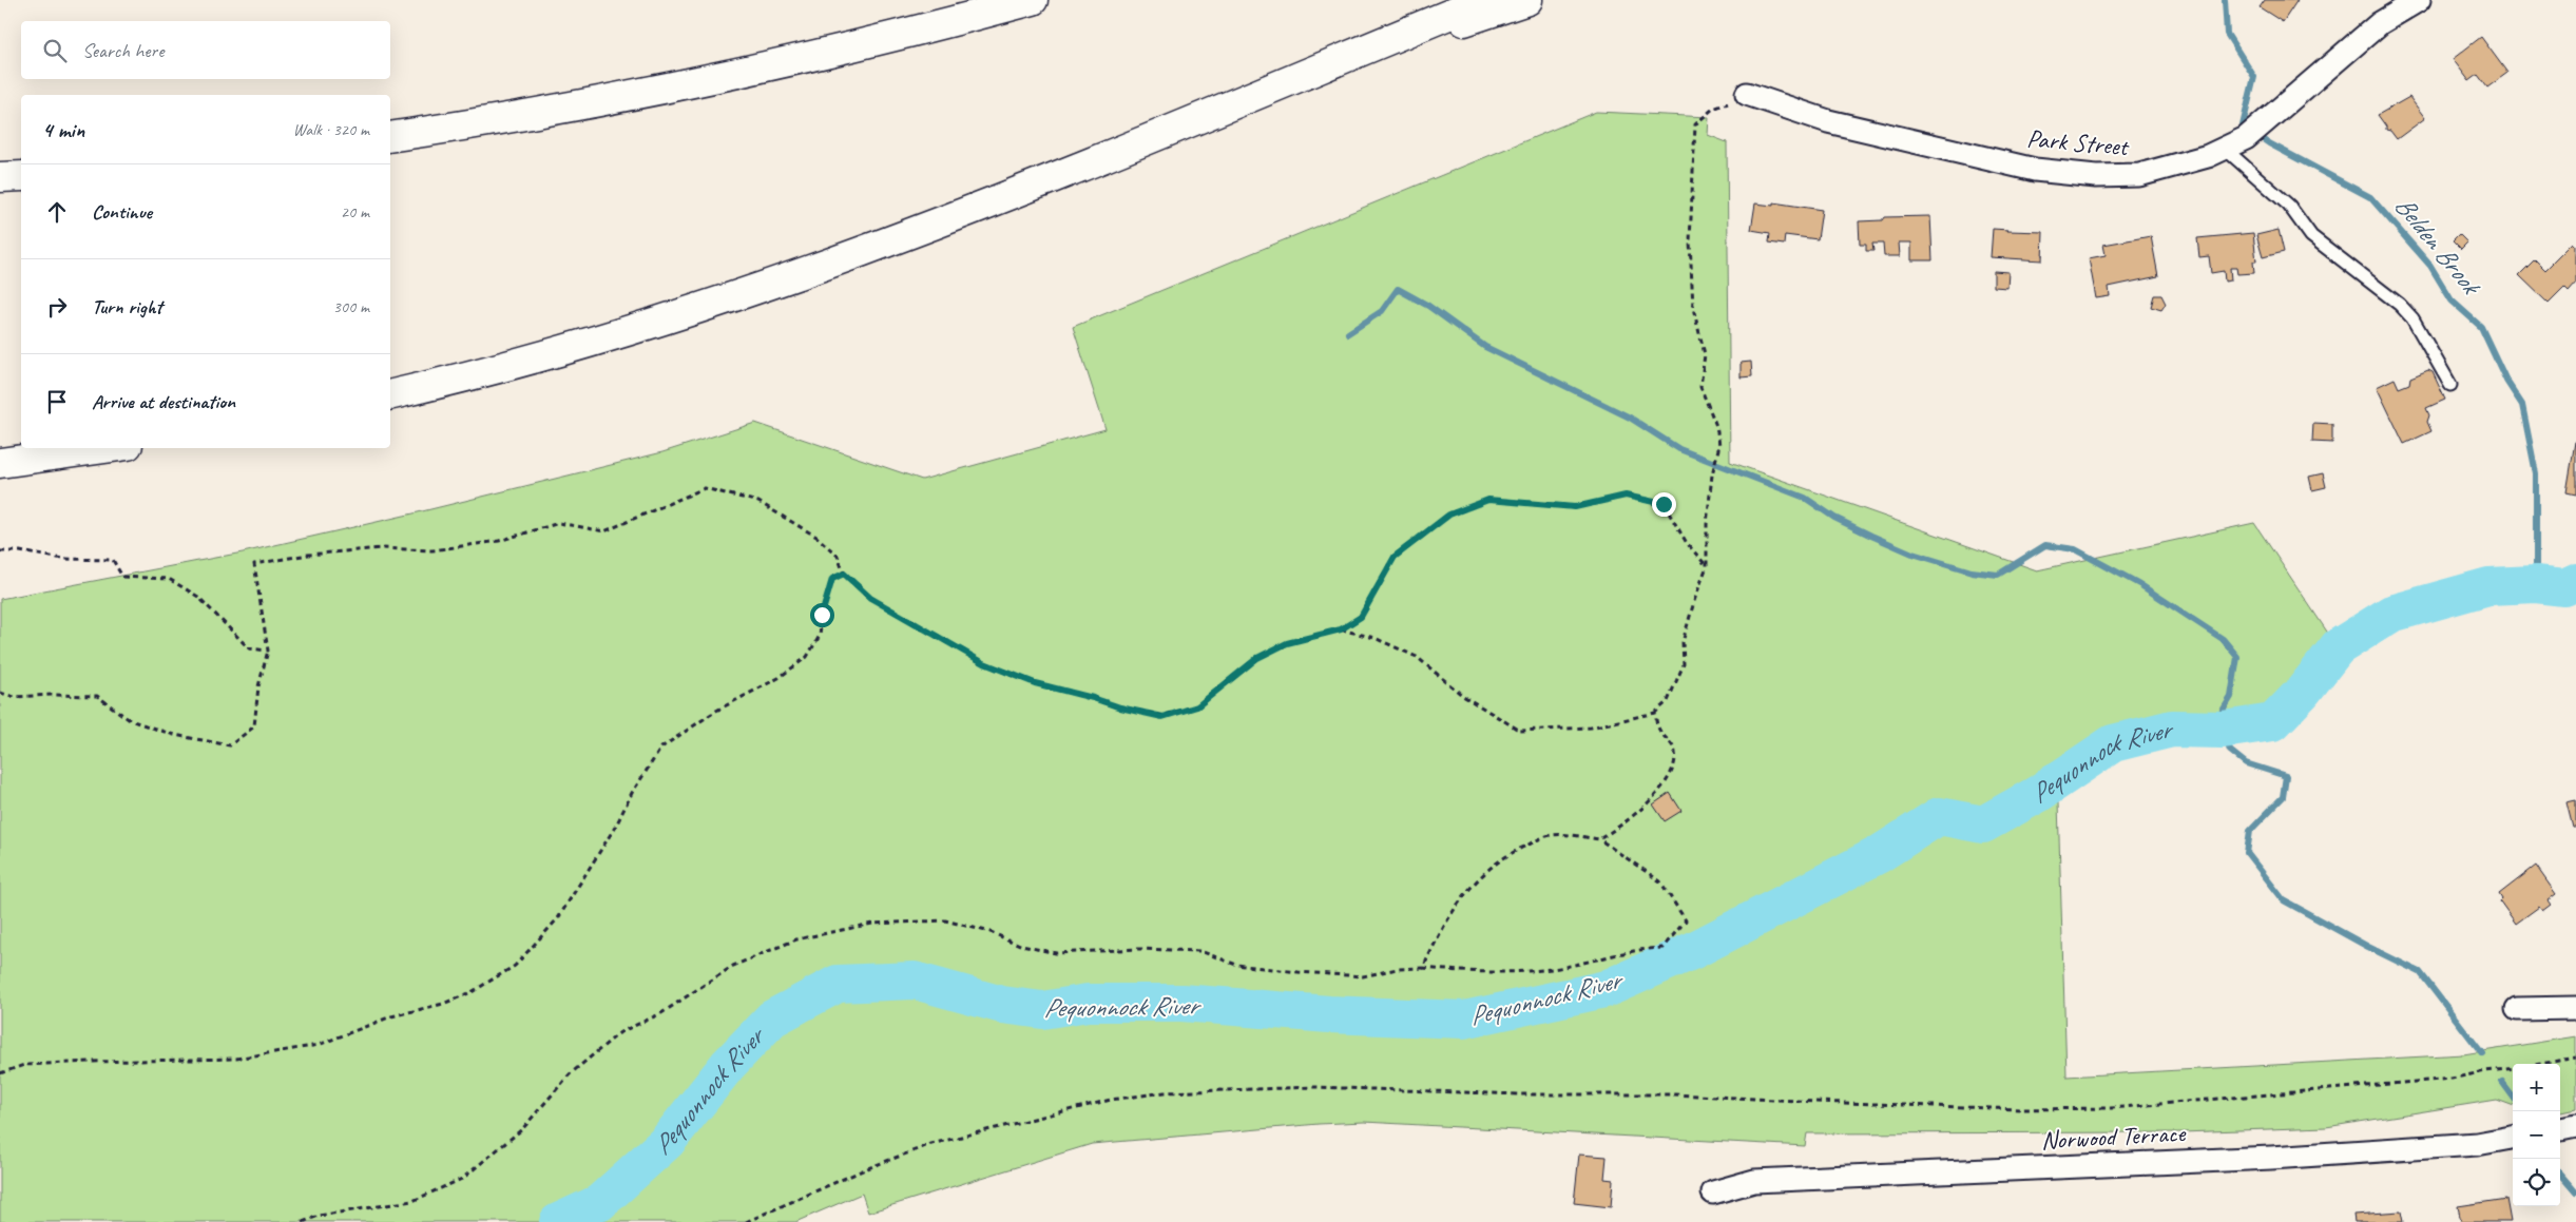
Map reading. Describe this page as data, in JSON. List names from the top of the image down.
{
  "streets": {
    "street": ["Park Street", "Norwood Terrace"]
  },
  "water": ["Belden Brook", "Pequonnock River"],
  "page": {
    "search": "Search here",
    "heading": ["4 min", "Walk · 320 m"],
    "list": [
      ["Continue", "20 m"],
      ["Turn right", "300 m"],
      "Arrive at destination"
    ],
    "map_buttons": ["+", "−"]
  }
}
